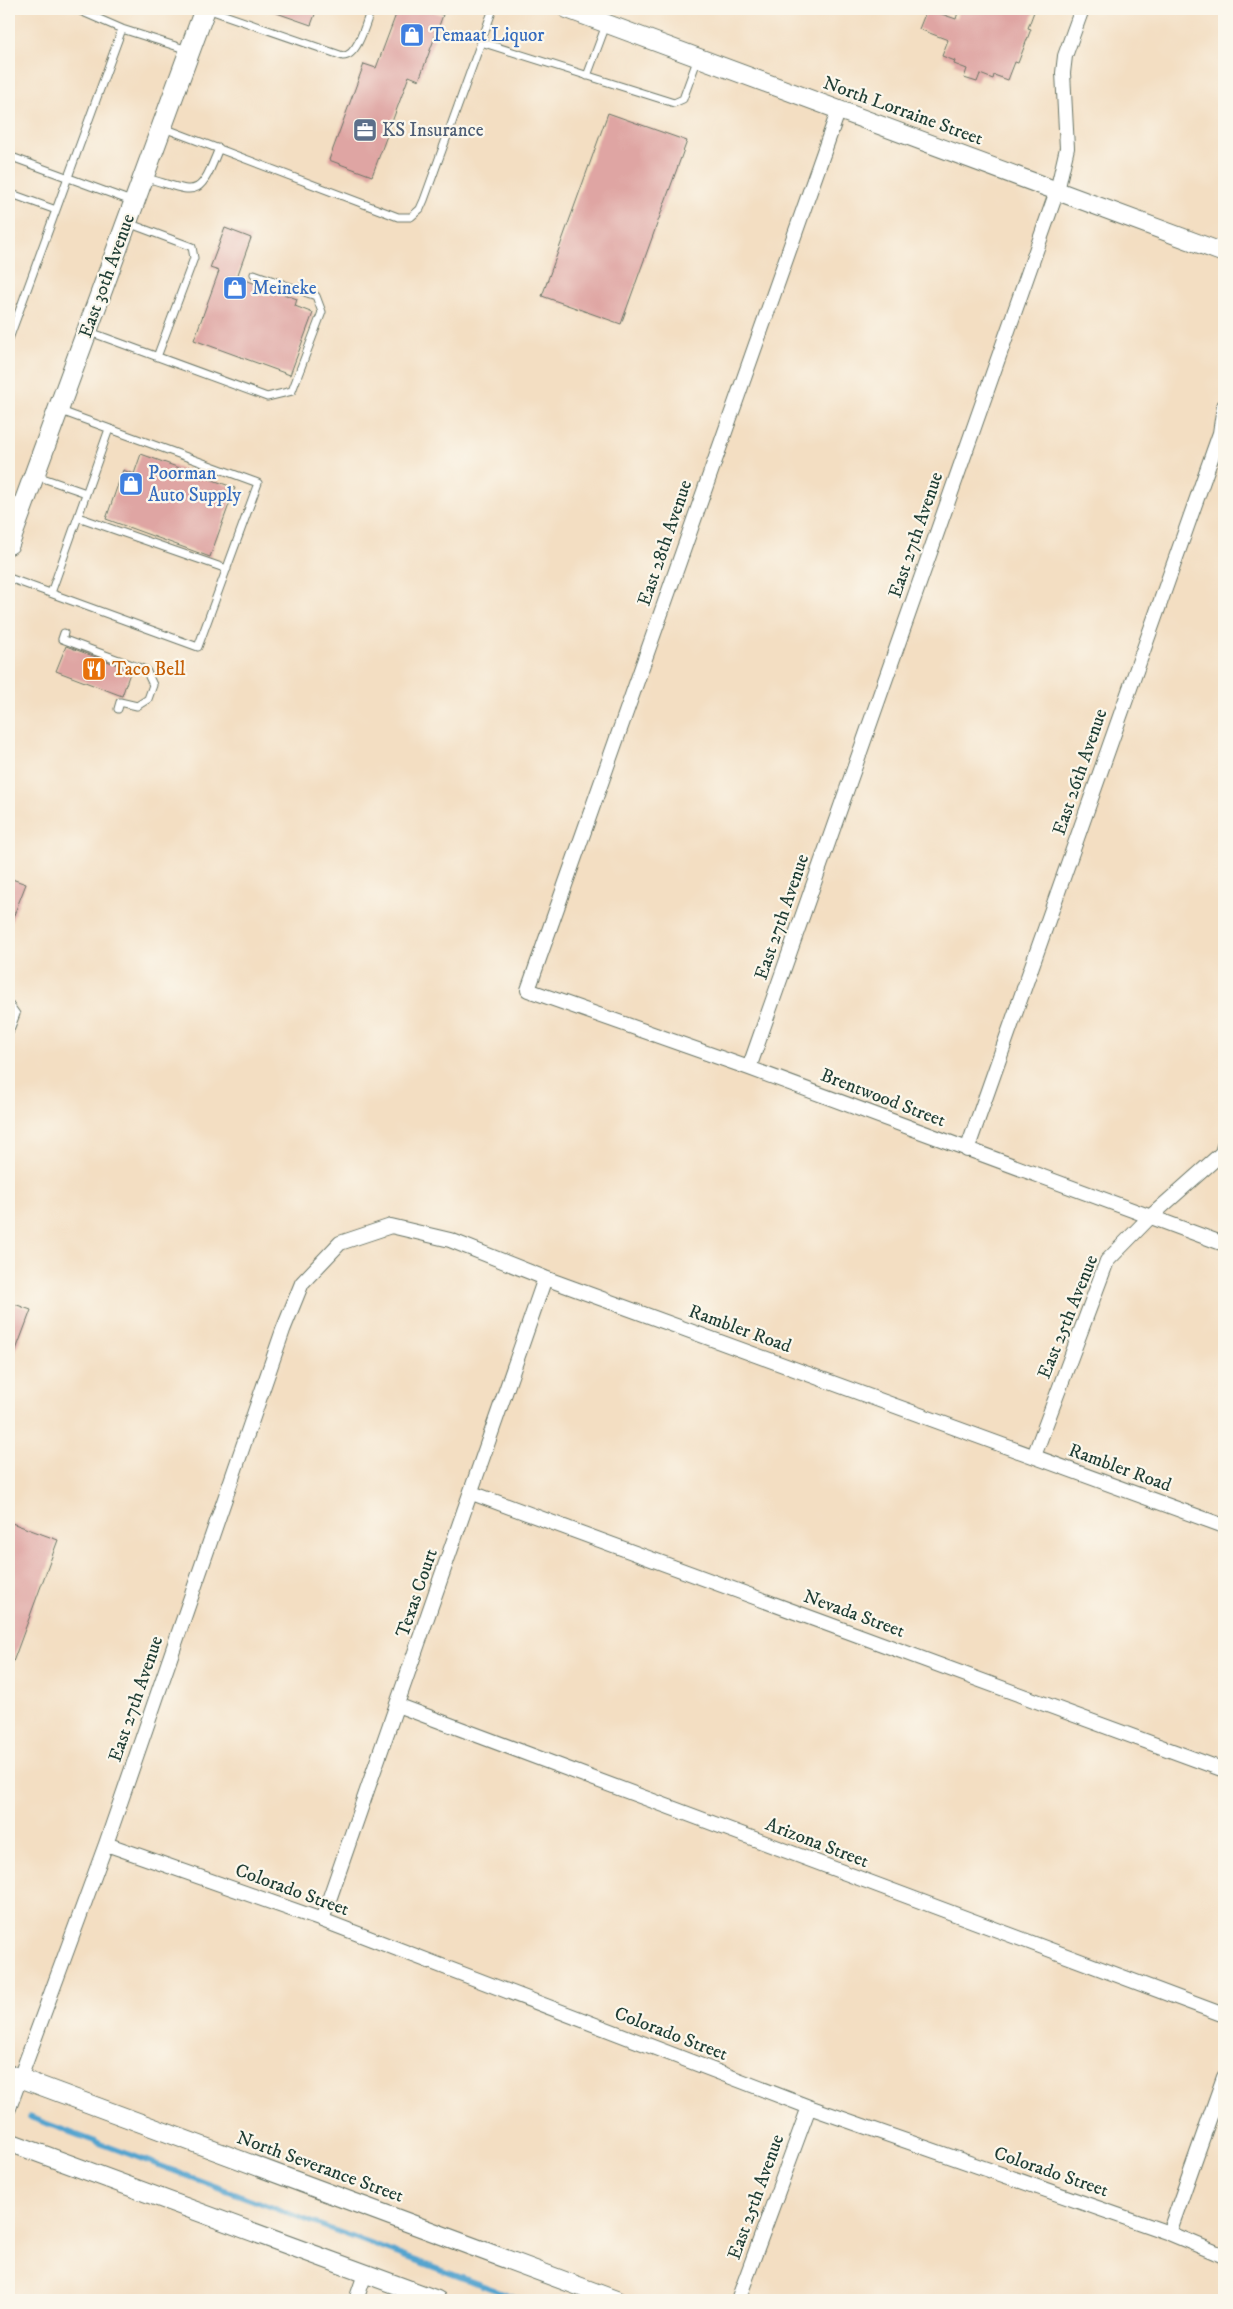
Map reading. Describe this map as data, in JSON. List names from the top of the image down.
{
  "streets": {
    "main road": ["East 30th Avenue"],
    "street": [
      "North Lorraine Street",
      "East 27th Avenue",
      "East 28th Avenue",
      "East 26th Avenue",
      "Brentwood Street",
      "East 25th Avenue",
      "Rambler Road",
      "Texas Court",
      "Nevada Street",
      "Arizona Street",
      "Colorado Street",
      "North Severance Street"
    ]
  },
  "crossings": [
    ["North Lorraine Street", "East 27th Avenue"],
    ["North Lorraine Street", "East 28th Avenue"],
    ["East 27th Avenue", "Brentwood Street"],
    ["East 27th Avenue", "Rambler Road"],
    ["East 27th Avenue", "Colorado Street"],
    ["East 27th Avenue", "North Severance Street"],
    ["East 28th Avenue", "Brentwood Street"],
    ["East 26th Avenue", "Brentwood Street"],
    ["Brentwood Street", "East 25th Avenue"],
    ["East 25th Avenue", "Rambler Road"],
    ["East 25th Avenue", "Colorado Street"],
    ["Rambler Road", "Texas Court"],
    ["Texas Court", "Nevada Street"],
    ["Texas Court", "Arizona Street"],
    ["Texas Court", "Colorado Street"]
  ],
  "places": {
    "shop": ["Temaat Liquor", "Meineke", "Poorman Auto Supply"],
    "office": ["KS Insurance"],
    "restaurant": ["Taco Bell"]
  }
}
